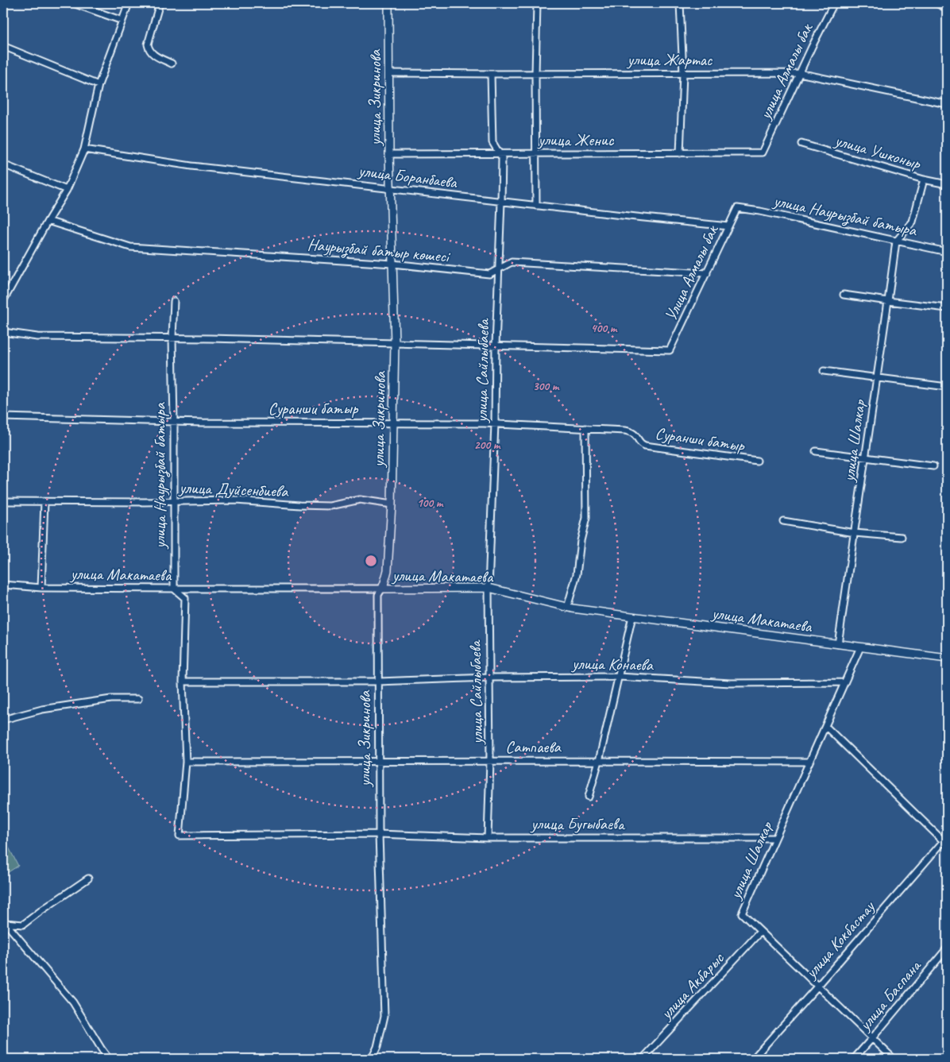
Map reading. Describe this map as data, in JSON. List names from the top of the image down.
{
  "streets": {
    "street": [
      "улица Жартас",
      "улица Алмалы бак",
      "улица Зикринова",
      "улица Женис",
      "улица Ушконыр",
      "улица Боранбаева",
      "улица Наурызбай батыра",
      "Наурызбай батыр көшесі",
      "Улица Алмалы бак",
      "улица Сайлыбаева",
      "Суранши батыр",
      "улица Шалкар",
      "улица Дуйсенбиева",
      "улица Макатаева",
      "улица Конаева",
      "Сатпаева",
      "улица Бугыбаева",
      "улица Кокбастау",
      "улица Акбарыс",
      "улица Баспана"
    ]
  },
  "crossings": [
    ["улица Жартас", "улица Алмалы бак"],
    ["улица Жартас", "улица Зикринова"],
    ["улица Жартас", "улица Сайлыбаева"],
    ["улица Алмалы бак", "улица Женис"],
    ["улица Зикринова", "улица Женис"],
    ["улица Зикринова", "улица Боранбаева"],
    ["улица Зикринова", "Наурызбай батыр көшесі"],
    ["улица Зикринова", "Суранши батыр"],
    ["улица Зикринова", "улица Дуйсенбиева"],
    ["улица Зикринова", "улица Макатаева"],
    ["улица Зикринова", "улица Конаева"],
    ["улица Зикринова", "Сатпаева"],
    ["улица Зикринова", "улица Бугыбаева"],
    ["улица Женис", "улица Сайлыбаева"],
    ["улица Боранбаева", "Улица Алмалы бак"],
    ["улица Боранбаева", "улица Сайлыбаева"],
    ["улица Наурызбай батыра", "Улица Алмалы бак"],
    ["улица Наурызбай батыра", "Суранши батыр"],
    ["улица Наурызбай батыра", "улица Шалкар"],
    ["улица Наурызбай батыра", "улица Дуйсенбиева"],
    ["улица Наурызбай батыра", "улица Макатаева"],
    ["Наурызбай батыр көшесі", "Улица Алмалы бак"],
    ["Наурызбай батыр көшесі", "улица Сайлыбаева"],
    ["Улица Алмалы бак", "улица Сайлыбаева"],
    ["улица Сайлыбаева", "Суранши батыр"],
    ["улица Сайлыбаева", "улица Макатаева"],
    ["улица Сайлыбаева", "улица Конаева"],
    ["улица Сайлыбаева", "Сатпаева"],
    ["улица Сайлыбаева", "улица Бугыбаева"],
    ["улица Шалкар", "улица Макатаева"],
    ["улица Шалкар", "улица Конаева"],
    ["улица Шалкар", "Сатпаева"],
    ["улица Шалкар", "улица Бугыбаева"],
    ["улица Шалкар", "улица Кокбастау"],
    ["улица Шалкар", "улица Акбарыс"],
    ["улица Шалкар", "улица Баспана"],
    ["Сатпаева", "улица Бугыбаева"]
  ],
  "rings": [
    "400 m",
    "300 m",
    "200 m",
    "100 m"
  ]
}
